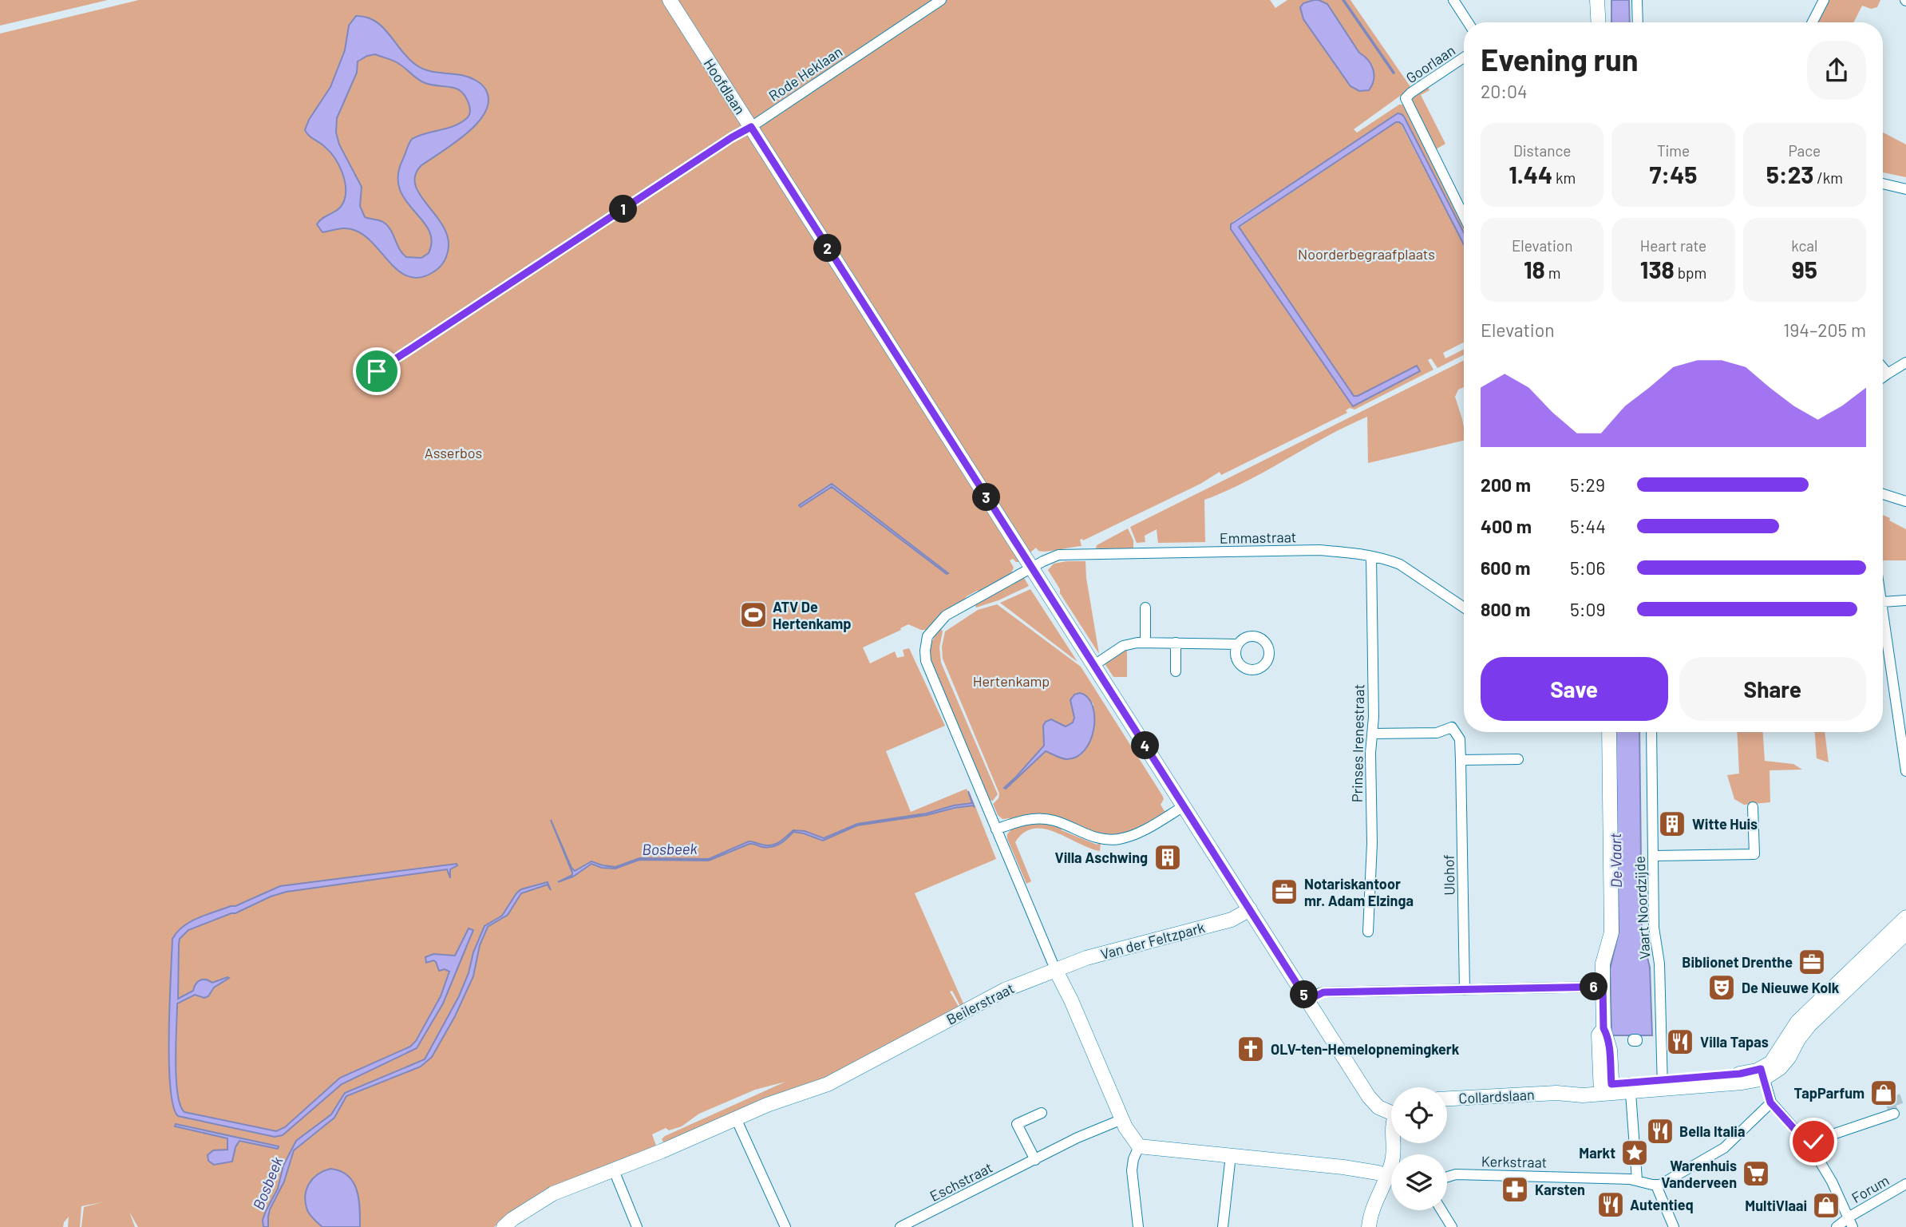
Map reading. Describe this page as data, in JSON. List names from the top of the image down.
{
  "streets": {
    "street": [
      "Goorlaan",
      "Rode Heklaan",
      "Hoofdlaan",
      "Emmastraat",
      "Prinses Irenestraat",
      "Ulohof",
      "Vaart Noordzijde",
      "Van der Feltzpark",
      "Beilerstraat",
      "Collardslaan",
      "Kerkstraat",
      "Eschstraat",
      "Forum"
    ]
  },
  "crossings": [
    ["Rode Heklaan", "Hoofdlaan"],
    ["Hoofdlaan", "Emmastraat"],
    ["Hoofdlaan", "Van der Feltzpark"],
    ["Emmastraat", "Prinses Irenestraat"],
    ["Prinses Irenestraat", "Ulohof"],
    ["Vaart Noordzijde", "Collardslaan"],
    ["Van der Feltzpark", "Beilerstraat"]
  ],
  "water": ["Bosbeek", "De Vaart"],
  "parks": ["Noorderbegraafplaats", "Asserbos", "Hertenkamp"],
  "places": {
    "sports": ["ATV De Hertenkamp"],
    "building": ["Witte Huis", "Villa Aschwing"],
    "office": ["Notariskantoor mr. Adam Elzinga", "Biblionet Drenthe"],
    "theatre": ["De Nieuwe Kolk"],
    "restaurant": ["Villa Tapas", "Bella Italia", "Autentieq"],
    "church": ["OLV-ten-Hemelopnemingkerk"],
    "shop": ["TapParfum", "MultiVlaai"],
    "place": ["Markt"],
    "supermarket": ["Warenhuis Vanderveen"],
    "pharmacy": ["Karsten"]
  },
  "page": {
    "heading": ["Evening run", "20:04"],
    "stats": [
      ["Distance", "1.44 km"],
      ["Time", "7:45"],
      ["Pace", "5:23 /km"],
      ["Elevation", "18 m"],
      ["Heart rate", "138 bpm"],
      ["kcal", "95"]
    ],
    "pins": [
      "1",
      "2",
      "3",
      "4",
      "6",
      "5"
    ],
    "chart": ["Elevation", "194–205 m"],
    "list": [
      {
        "name": "200 m",
        "note": "5:29"
      },
      {
        "name": "400 m",
        "note": "5:44"
      },
      {
        "name": "600 m",
        "note": "5:06"
      },
      {
        "name": "800 m",
        "note": "5:09"
      }
    ],
    "buttons": ["Save", "Share"]
  }
}
